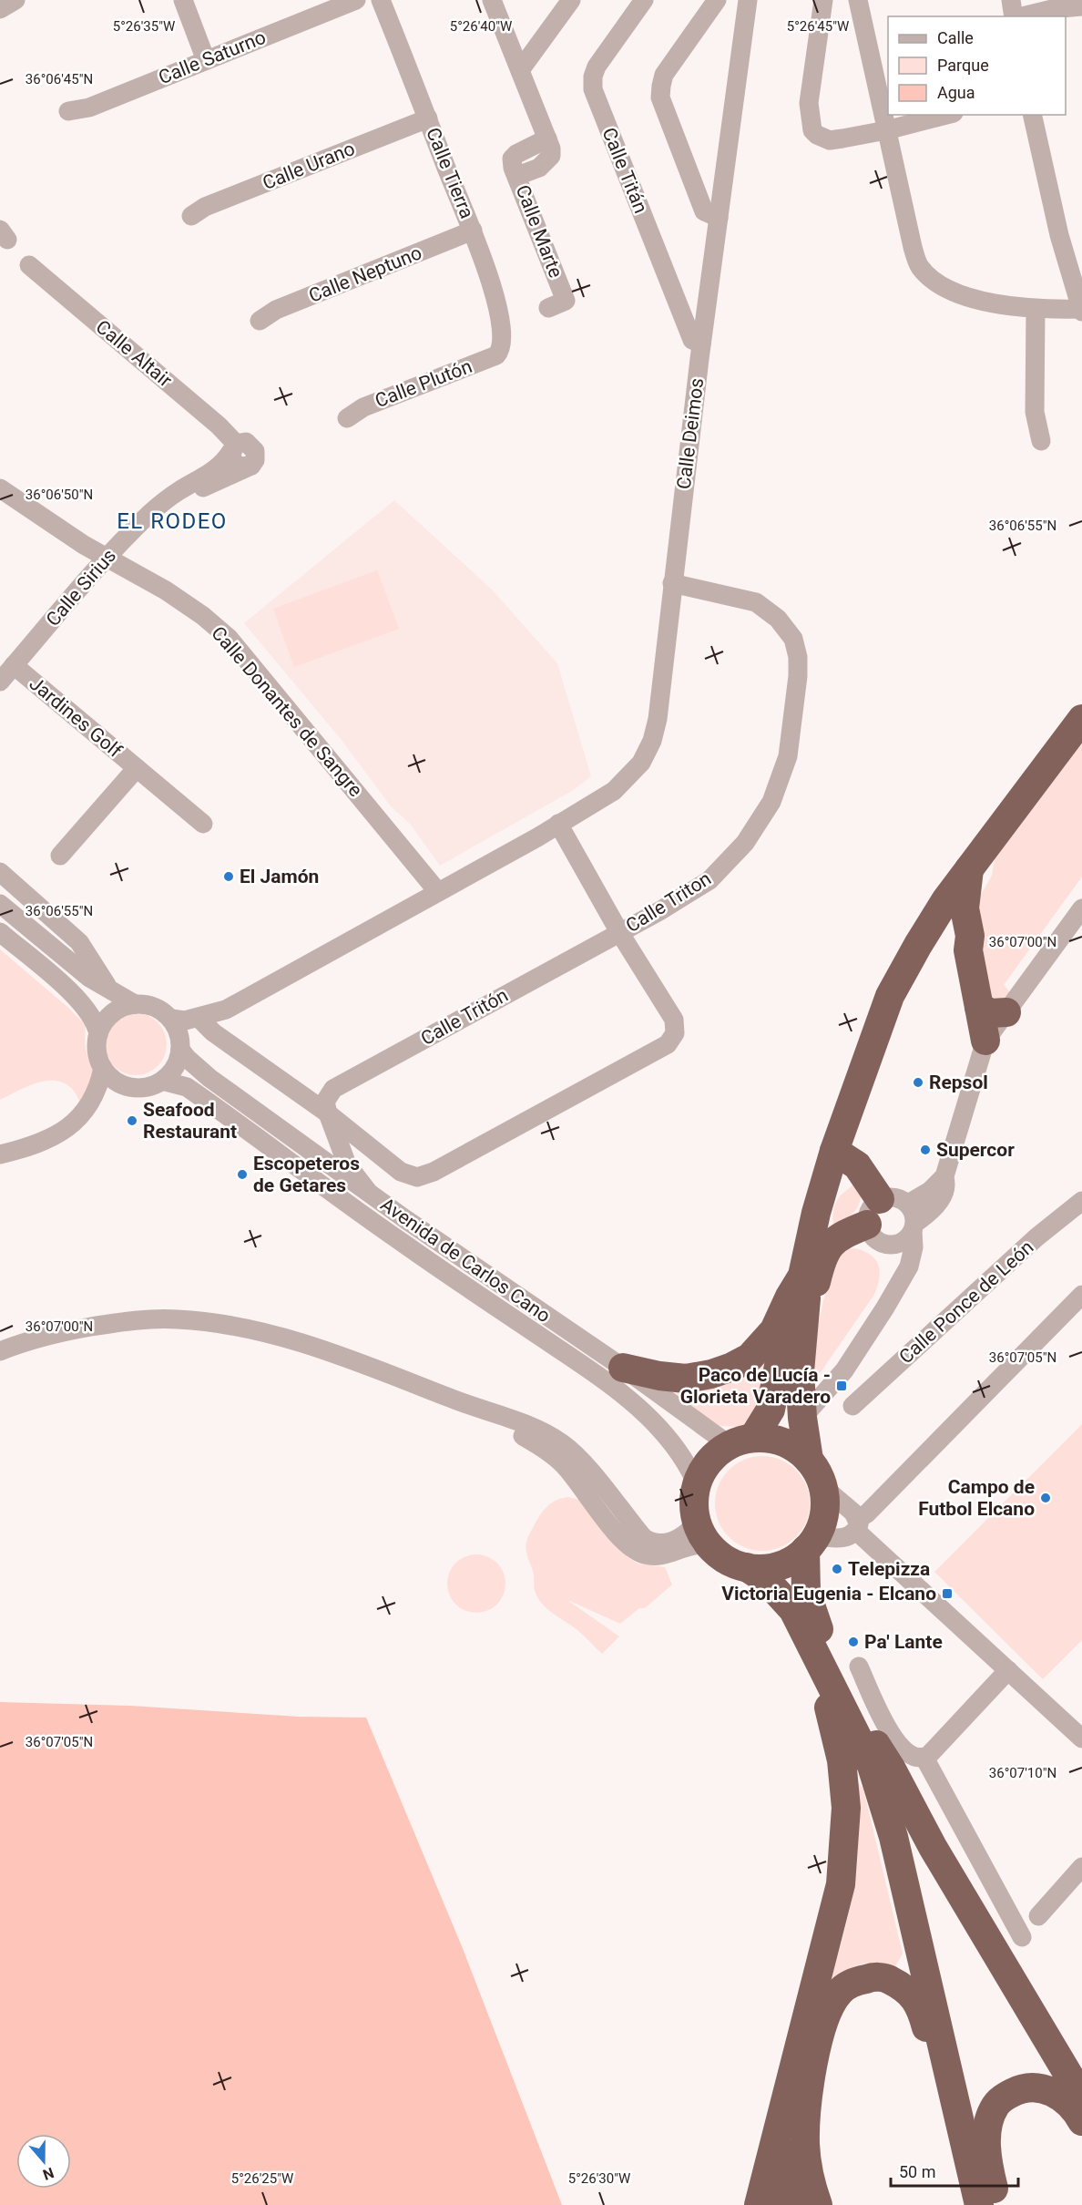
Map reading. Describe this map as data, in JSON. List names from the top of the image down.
{
  "streets": {
    "street": [
      "Calle Saturno",
      "Calle Urano",
      "Calle Titán",
      "Calle Tierra",
      "Calle Marte",
      "Calle Neptuno",
      "Calle Altair",
      "Calle Plutón",
      "Calle Deimos",
      "Calle Sirius",
      "Calle Donantes de Sangre",
      "Jardines Golf",
      "Calle Triton",
      "Calle Tritón",
      "Avenida de Carlos Cano",
      "Calle Ponce de León"
    ]
  },
  "crossings": [
    ["Calle Urano", "Calle Tierra"],
    ["Calle Titán", "Calle Deimos"],
    ["Calle Tierra", "Calle Neptuno"],
    ["Calle Tierra", "Calle Plutón"],
    ["Calle Altair", "Calle Sirius"],
    ["Calle Deimos", "Calle Donantes de Sangre"],
    ["Calle Deimos", "Calle Triton"],
    ["Calle Sirius", "Calle Donantes de Sangre"],
    ["Calle Sirius", "Jardines Golf"],
    ["Calle Triton", "Calle Tritón"]
  ],
  "districts": ["EL RODEO"],
  "places": {
    "other": [
      "El Jamón",
      "Repsol",
      "Seafood Restaurant",
      "Supercor",
      "Escopeteros de Getares",
      "Campo de Futbol Elcano",
      "Telepizza",
      "Pa' Lante"
    ],
    "transit": ["Paco de Lucía - Glorieta Varadero", "Victoria Eugenia - Elcano"]
  },
  "legend": ["Calle", "Parque", "Agua"],
  "scale_bar": "50 m",
  "north": "bottom",
  "coordinates": [
    "5°26'35\"W",
    "5°26'40\"W",
    "5°26'45\"W",
    "36°06'45\"N",
    "36°06'50\"N",
    "36°06'55\"N",
    "36°07'00\"N",
    "36°07'05\"N",
    "36°07'10\"N",
    "5°26'25\"W",
    "5°26'30\"W"
  ]
}
